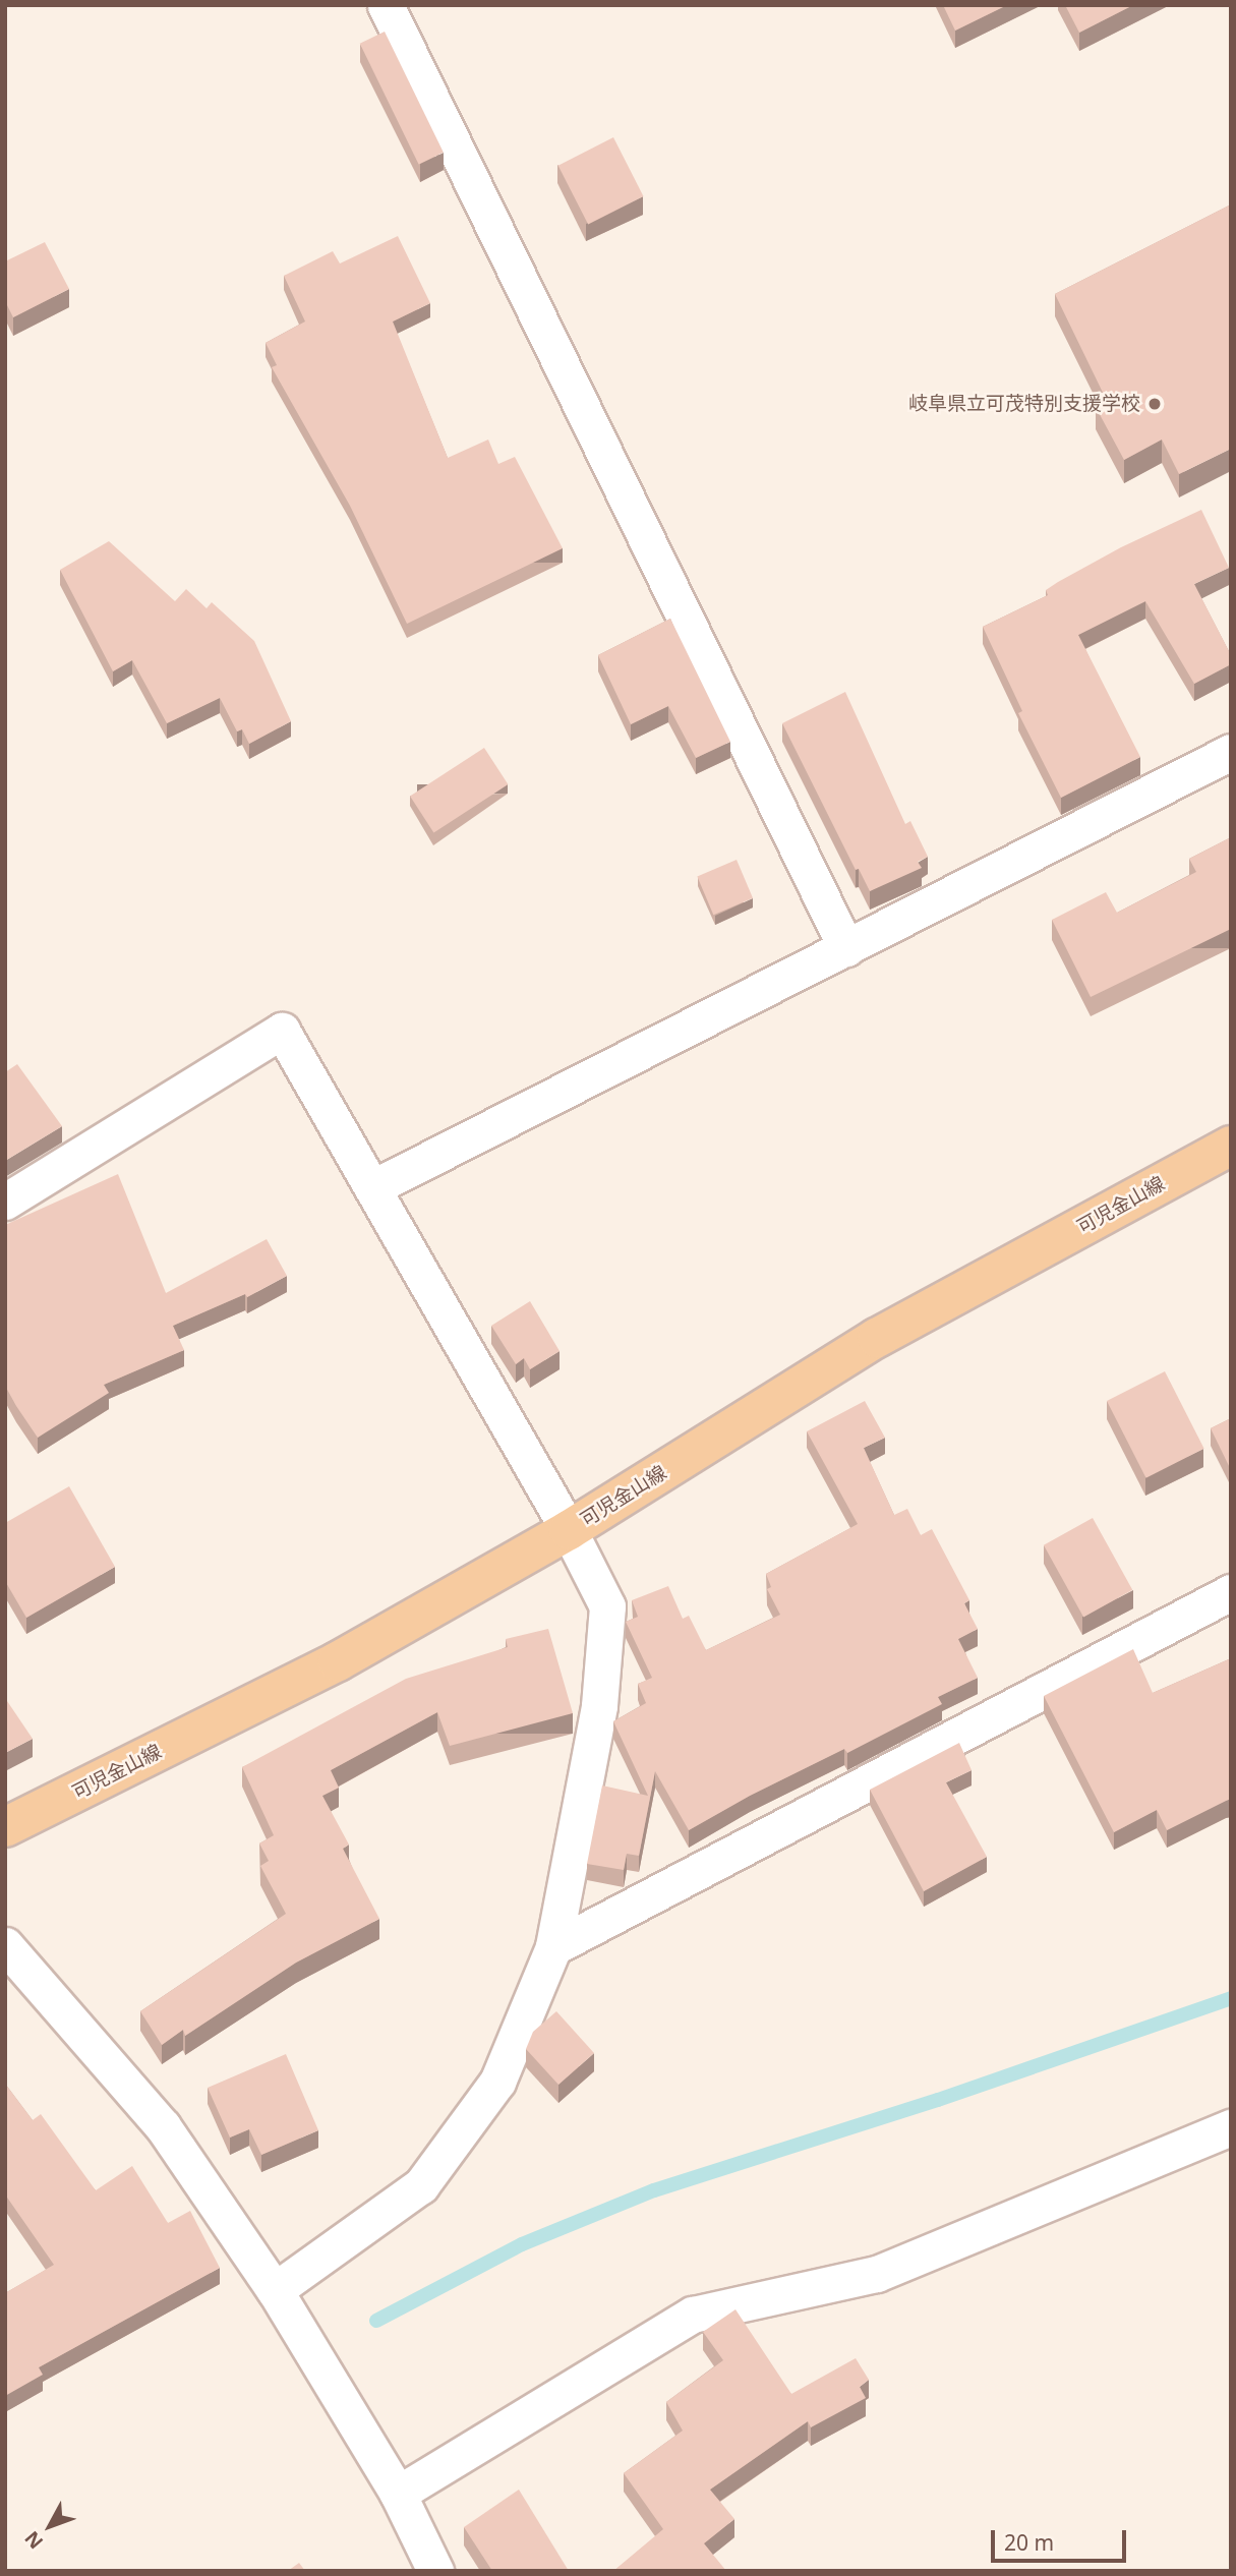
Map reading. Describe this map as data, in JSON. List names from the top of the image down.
{
  "streets": {
    "main road": ["可児金山線"]
  },
  "places": ["岐阜県立可茂特別支援学校"],
  "scale_bar": "20 m",
  "north": "bottom left"
}
